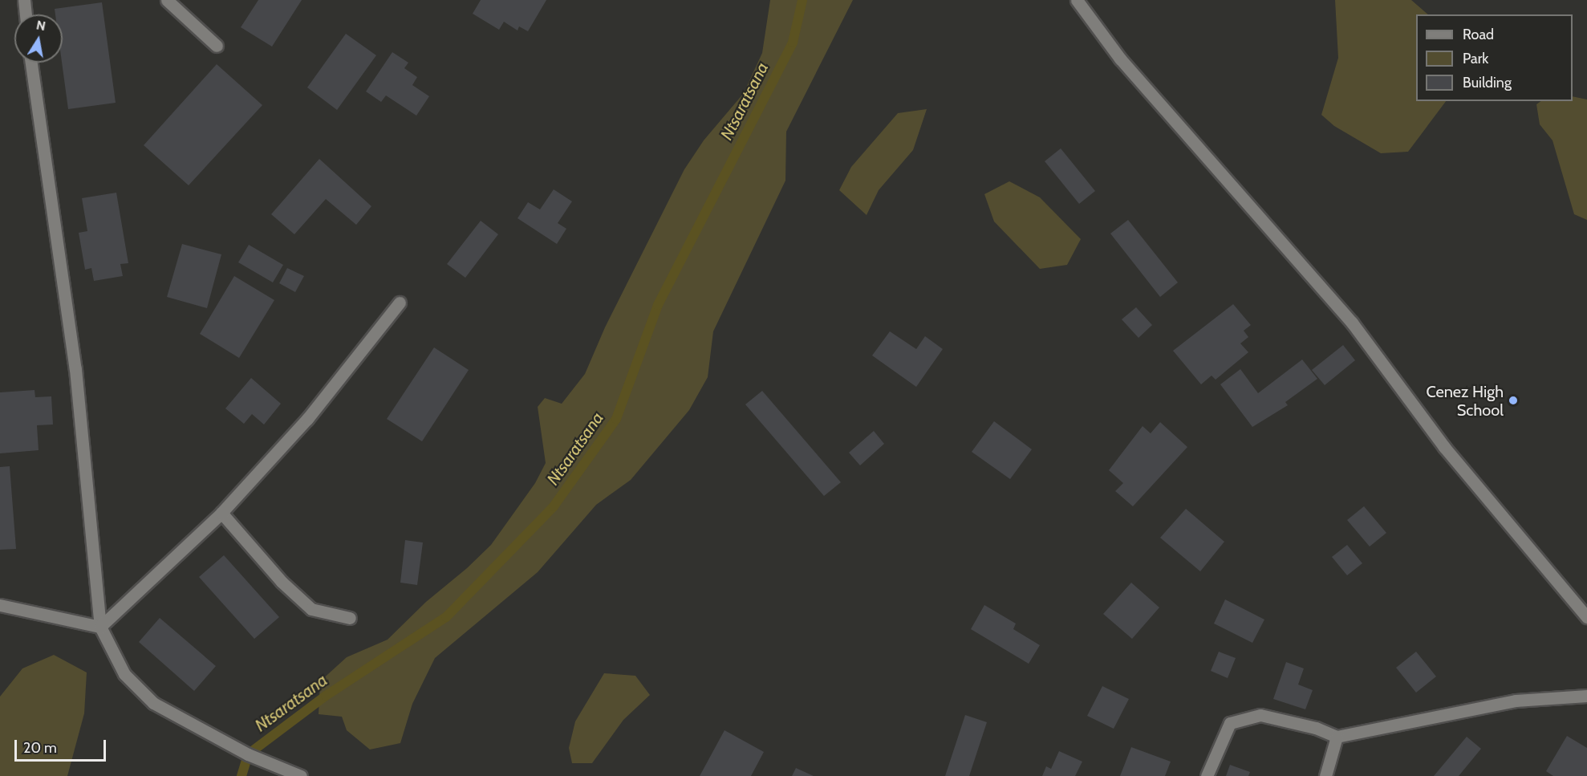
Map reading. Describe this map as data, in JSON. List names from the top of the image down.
{
  "water": ["Ntsaratsana"],
  "places": ["Cenez High School"],
  "legend": ["Road", "Park", "Building"],
  "scale_bar": "20 m",
  "north": "top"
}
